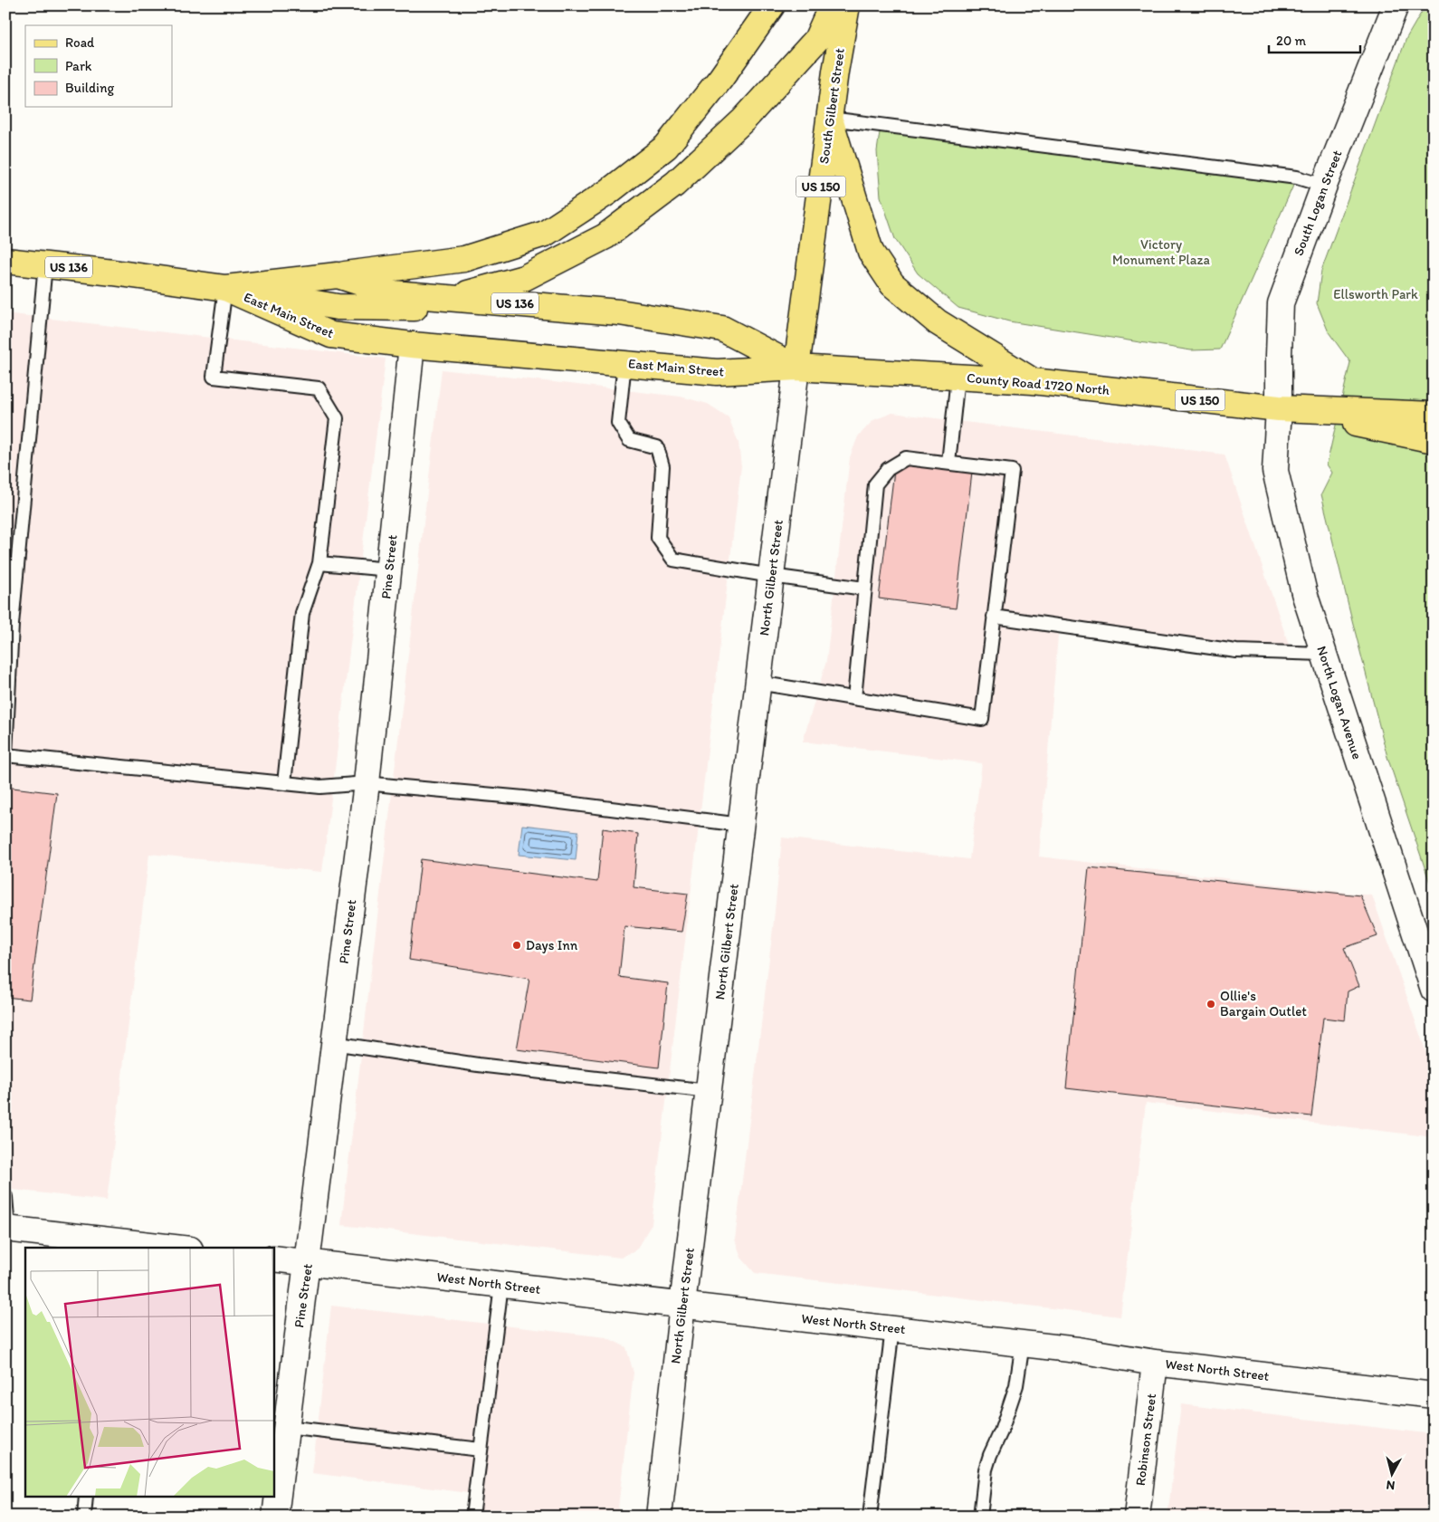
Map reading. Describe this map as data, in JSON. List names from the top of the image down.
{
  "streets": {
    "main road": [
      "South Gilbert Street",
      "US 150",
      "US 136",
      "East Main Street",
      "County Road 1720 North"
    ],
    "street": [
      "South Logan Street",
      "Pine Street",
      "North Gilbert Street",
      "North Logan Avenue",
      "West North Street",
      "Robinson Street"
    ]
  },
  "crossings": [
    ["South Gilbert Street", "East Main Street"],
    ["South Gilbert Street", "County Road 1720 North"],
    ["South Gilbert Street", "North Gilbert Street"],
    ["South Logan Street", "County Road 1720 North"],
    ["South Logan Street", "North Logan Avenue"],
    ["East Main Street", "County Road 1720 North"],
    ["East Main Street", "Pine Street"],
    ["East Main Street", "North Gilbert Street"],
    ["County Road 1720 North", "North Gilbert Street"],
    ["County Road 1720 North", "North Logan Avenue"],
    ["Pine Street", "West North Street"],
    ["North Gilbert Street", "West North Street"],
    ["West North Street", "Robinson Street"]
  ],
  "parks": ["Victory Monument Plaza", "Ellsworth Park"],
  "places": ["Days Inn", "Ollie's Bargain Outlet"],
  "legend": ["Road", "Park", "Building"],
  "scale_bar": "20 m",
  "north": "bottom"
}
